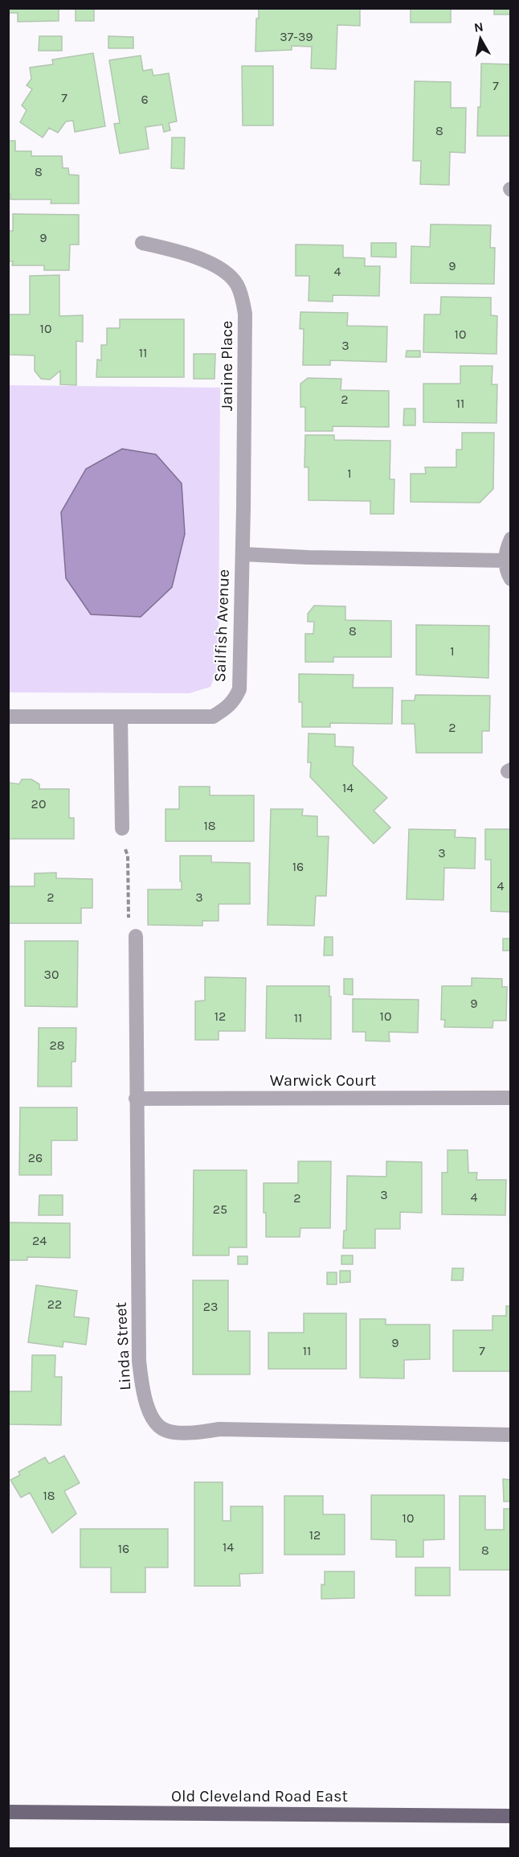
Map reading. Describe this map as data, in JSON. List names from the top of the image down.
{
  "streets": {
    "main road": ["Old Cleveland Road East"],
    "street": [
      "Janine Place",
      "Sailfish Avenue",
      "Warwick Court",
      "Linda Street"
    ]
  },
  "crossings": [
    ["Janine Place", "Sailfish Avenue"],
    ["Warwick Court", "Linda Street"]
  ],
  "house_numbers": [
    "37-39",
    "7",
    "7",
    "6",
    "8",
    "8",
    "9",
    "9",
    "4",
    "10",
    "10",
    "3",
    "11",
    "2",
    "11",
    "1",
    "8",
    "1",
    "2",
    "14",
    "20",
    "18",
    "3",
    "16",
    "4",
    "2",
    "3",
    "30",
    "9",
    "12",
    "10",
    "11",
    "28",
    "26",
    "3",
    "4",
    "2",
    "25",
    "24",
    "22",
    "23",
    "9",
    "11",
    "7",
    "18",
    "10",
    "12",
    "14",
    "16",
    "8"
  ],
  "north": "top"
}
